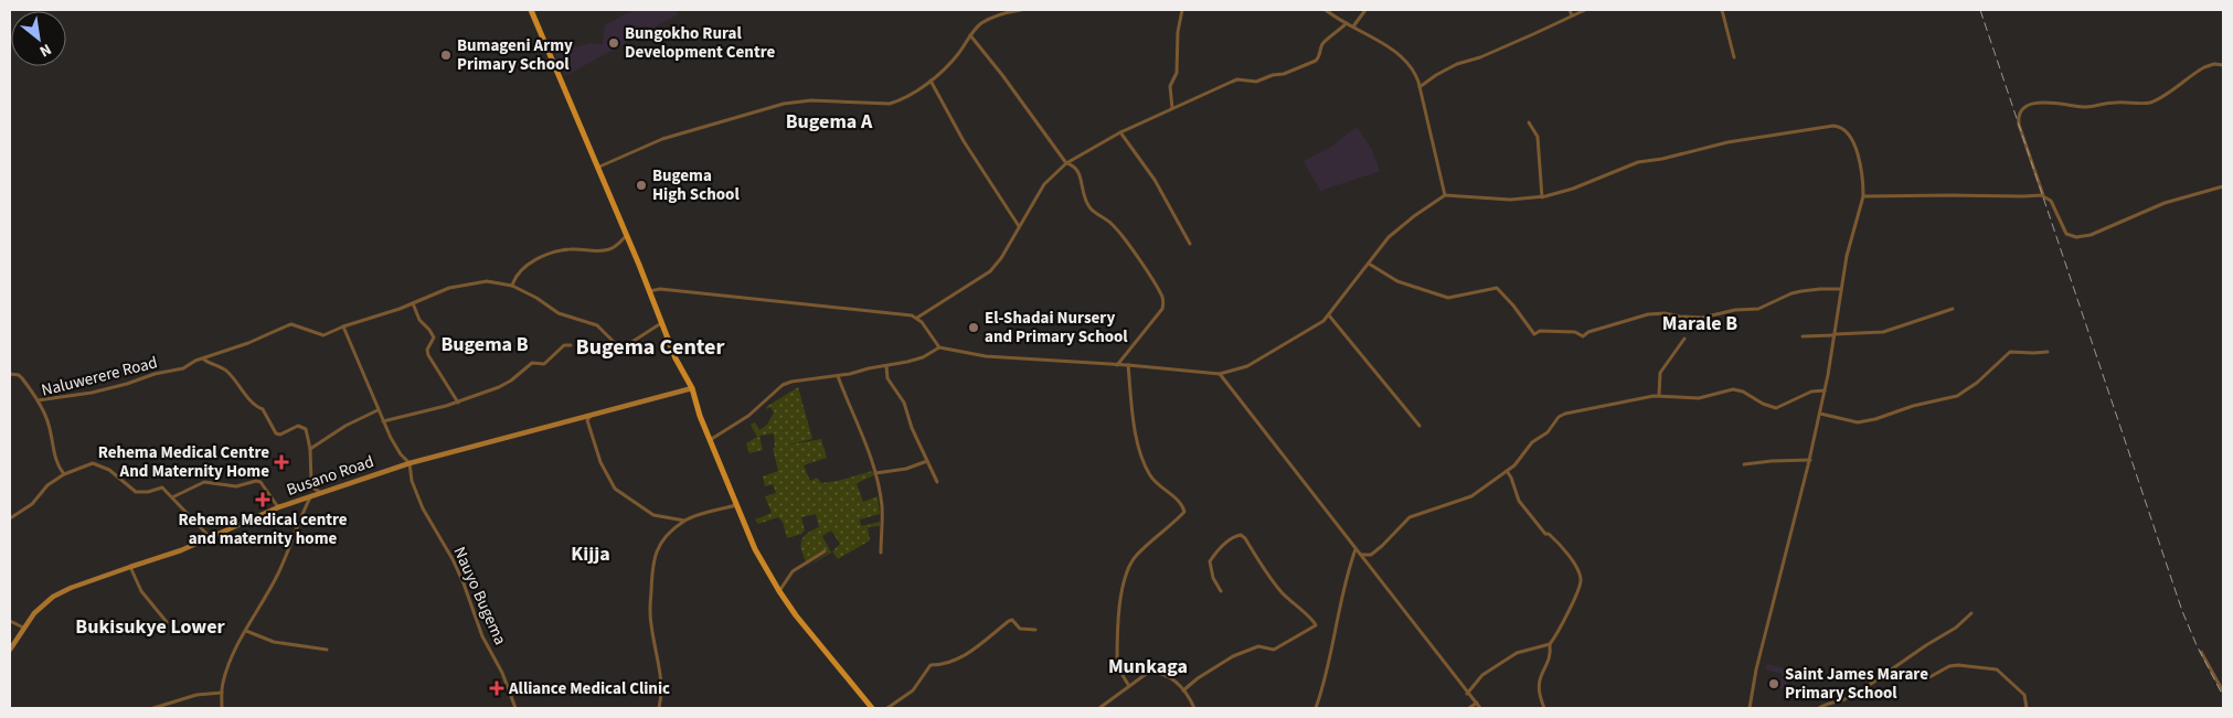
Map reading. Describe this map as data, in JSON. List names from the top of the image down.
{
  "streets": {
    "street": ["Naluwerere Road", "Busano Road", "Nauyo Bugema"]
  },
  "crossings": [
    ["Busano Road", "Nauyo Bugema"]
  ],
  "districts": [
    "Bugema A",
    "Marale B",
    "Bugema B",
    "Bugema Center",
    "Kijja",
    "Bukisukye Lower",
    "Munkaga"
  ],
  "places": {
    "other": [
      "Bungokho Rural Development Centre",
      "Bumageni Army Primary School",
      "Bugema High School",
      "El-Shadai Nursery and Primary School",
      "Saint James Marare Primary School"
    ],
    "health": ["Rehema Medical Centre And Maternity Home", "Rehema Medical centre and maternity home", "Alliance Medical Clinic"]
  },
  "north": "bottom right"
}
